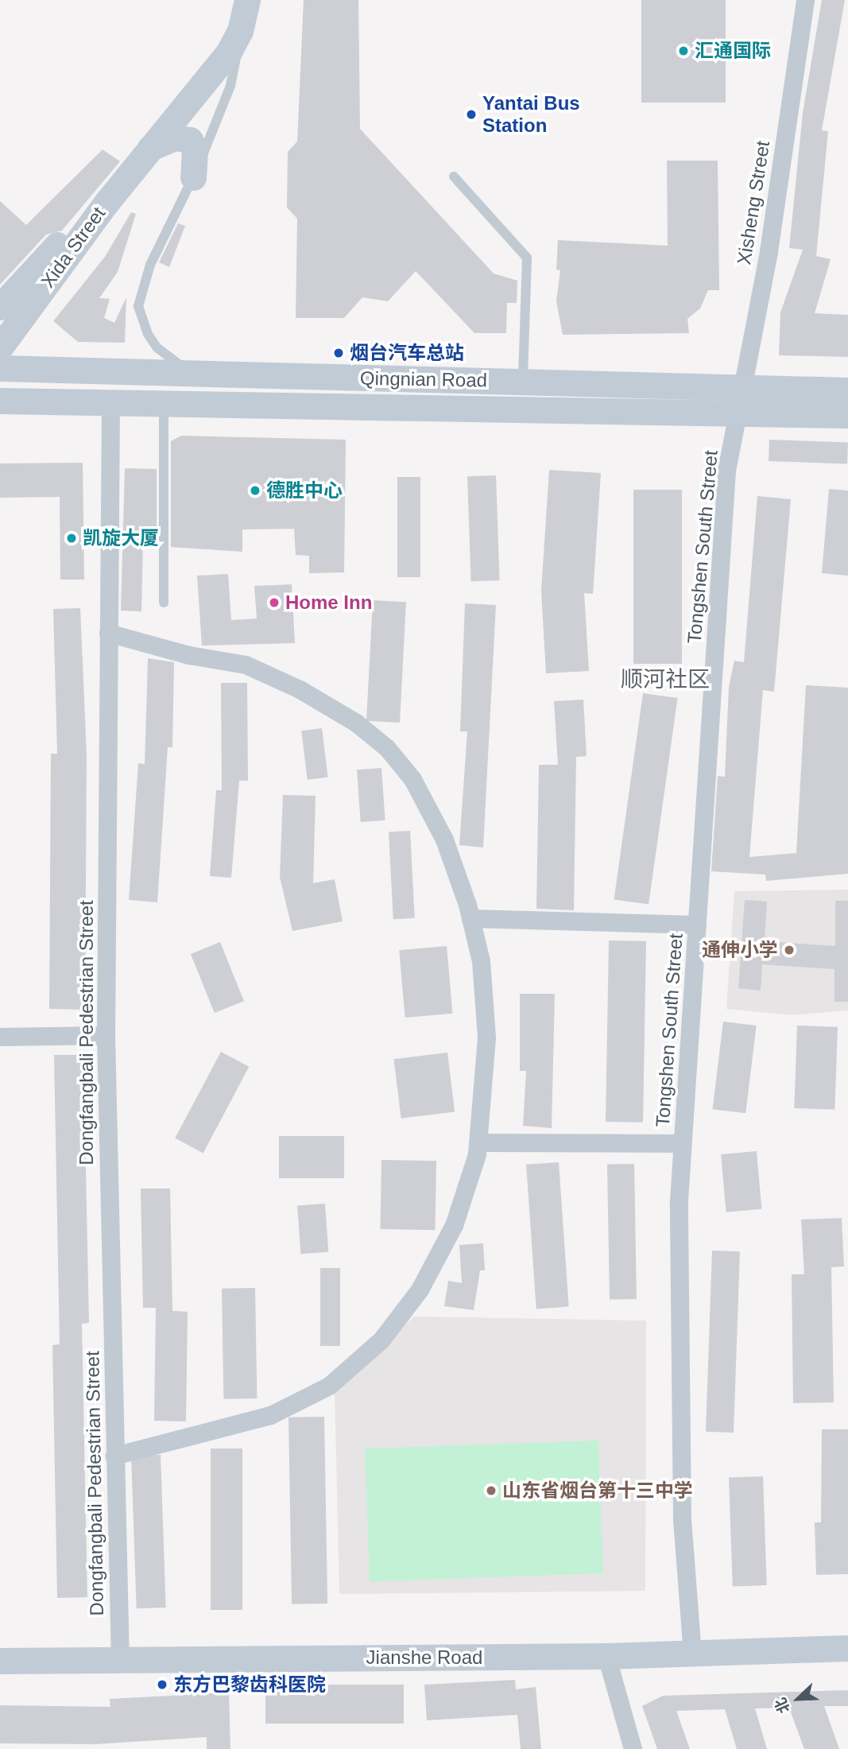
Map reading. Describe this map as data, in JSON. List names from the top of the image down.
{
  "streets": {
    "main road": ["Xida Street", "Qingnian Road", "Jianshe Road"],
    "street": ["Xisheng Street", "Tongshen South Street", "Dongfangbali Pedestrian Street"]
  },
  "crossings": [
    ["Xisheng Street", "Qingnian Road"],
    ["Xisheng Street", "Tongshen South Street"],
    ["Qingnian Road", "Tongshen South Street"],
    ["Qingnian Road", "Dongfangbali Pedestrian Street"],
    ["Tongshen South Street", "Jianshe Road"],
    ["Dongfangbali Pedestrian Street", "Jianshe Road"]
  ],
  "districts": ["顺河社区"],
  "places": [
    "汇通国际",
    "Yantai Bus Station",
    "烟台汽车总站",
    "德胜中心",
    "凯旋大厦",
    "Home Inn",
    "通伸小学",
    "山东省烟台第十三中学",
    "东方巴黎齿科医院"
  ],
  "north": "bottom left"
}
